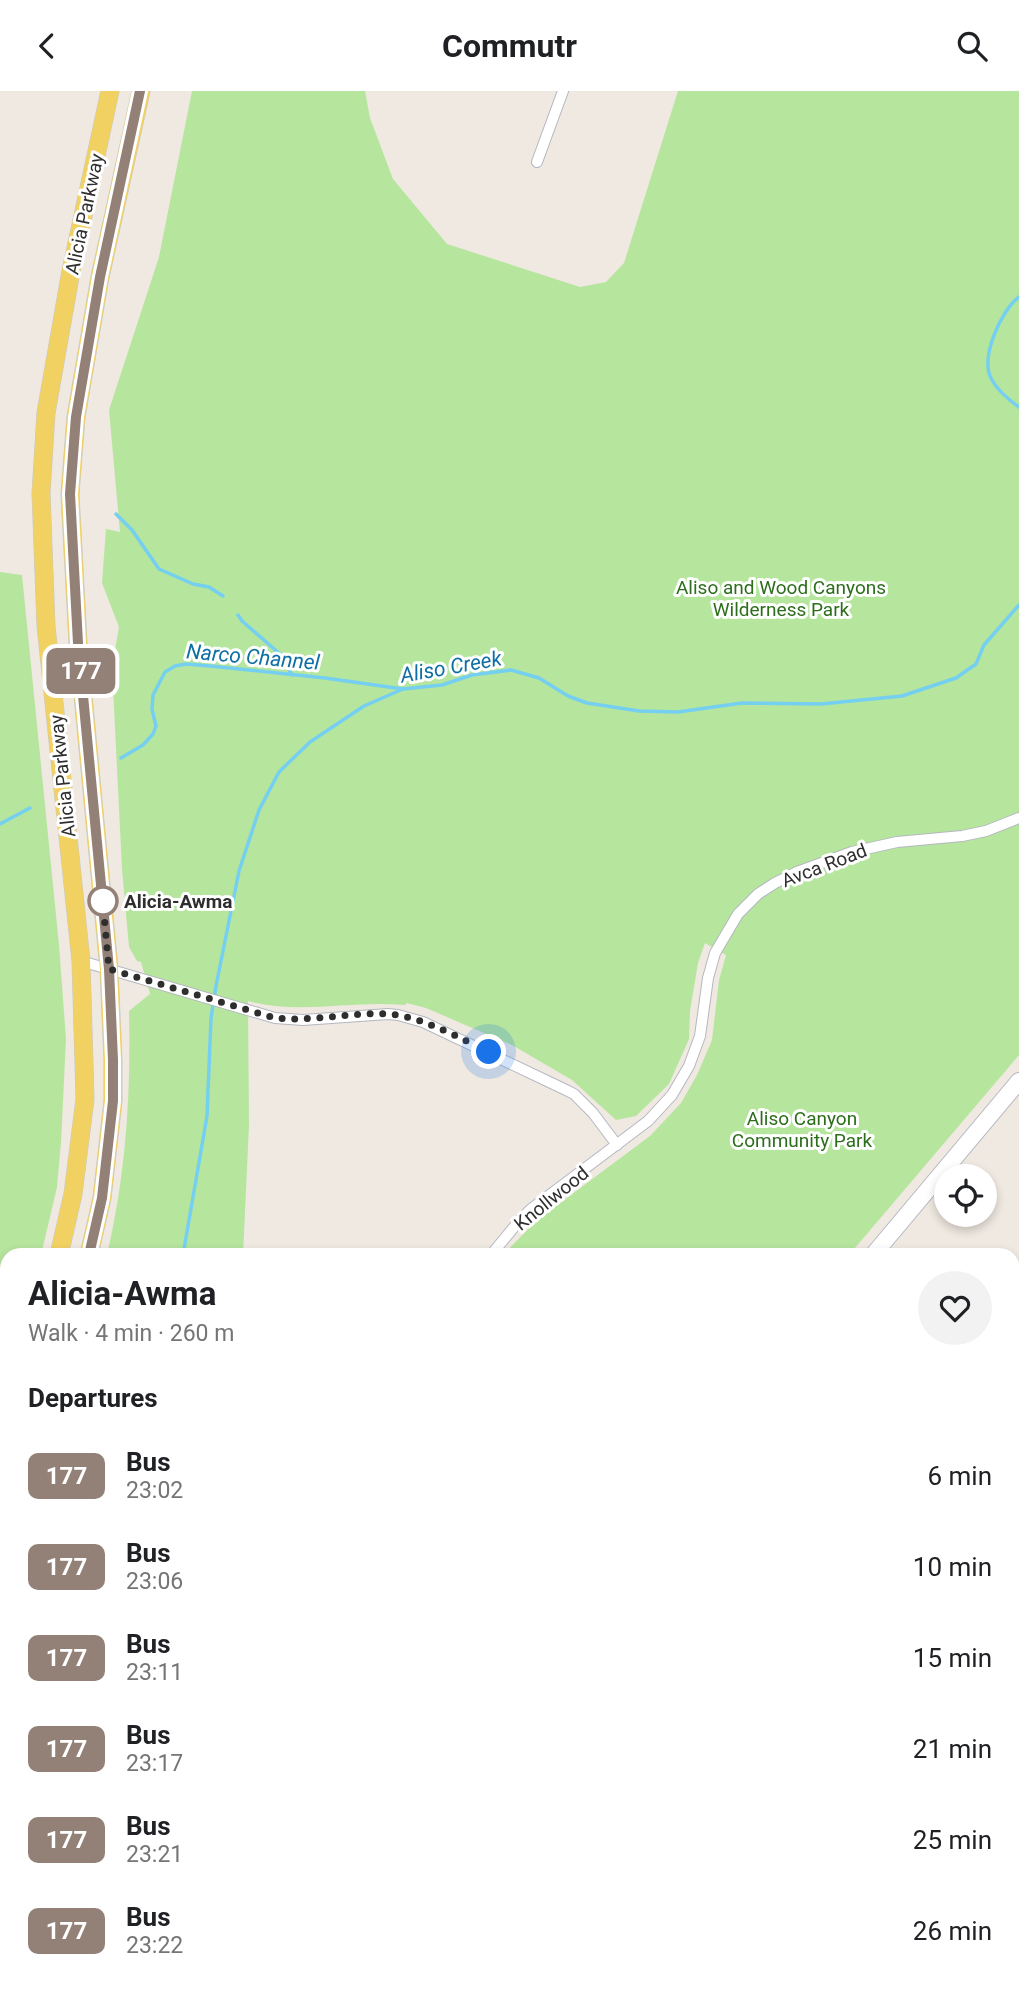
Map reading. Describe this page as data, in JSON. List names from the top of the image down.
{
  "streets": {
    "main road": ["Alicia Parkway"],
    "street": ["Avca Road", "Knollwood"]
  },
  "crossings": [
    ["Avca Road", "Knollwood"]
  ],
  "water": ["Narco Channel", "Aliso Creek"],
  "parks": ["Aliso and Wood Canyons Wilderness Park", "Aliso Canyon Community Park"],
  "places": ["Alicia-Awma"],
  "lines": ["bus line 177"],
  "page": {
    "header": "Commutr",
    "on_map": "177",
    "heading": [
      ["Alicia-Awma", "Walk · 4 min · 260 m"],
      "Departures"
    ],
    "list": [
      {
        "mark": "177",
        "name": "Bus",
        "note": "23:02",
        "value": "6 min"
      },
      {
        "mark": "177",
        "name": "Bus",
        "note": "23:06",
        "value": "10 min"
      },
      {
        "mark": "177",
        "name": "Bus",
        "note": "23:11",
        "value": "15 min"
      },
      {
        "mark": "177",
        "name": "Bus",
        "note": "23:17",
        "value": "21 min"
      },
      {
        "mark": "177",
        "name": "Bus",
        "note": "23:21",
        "value": "25 min"
      },
      {
        "mark": "177",
        "name": "Bus",
        "note": "23:22",
        "value": "26 min"
      }
    ]
  }
}
